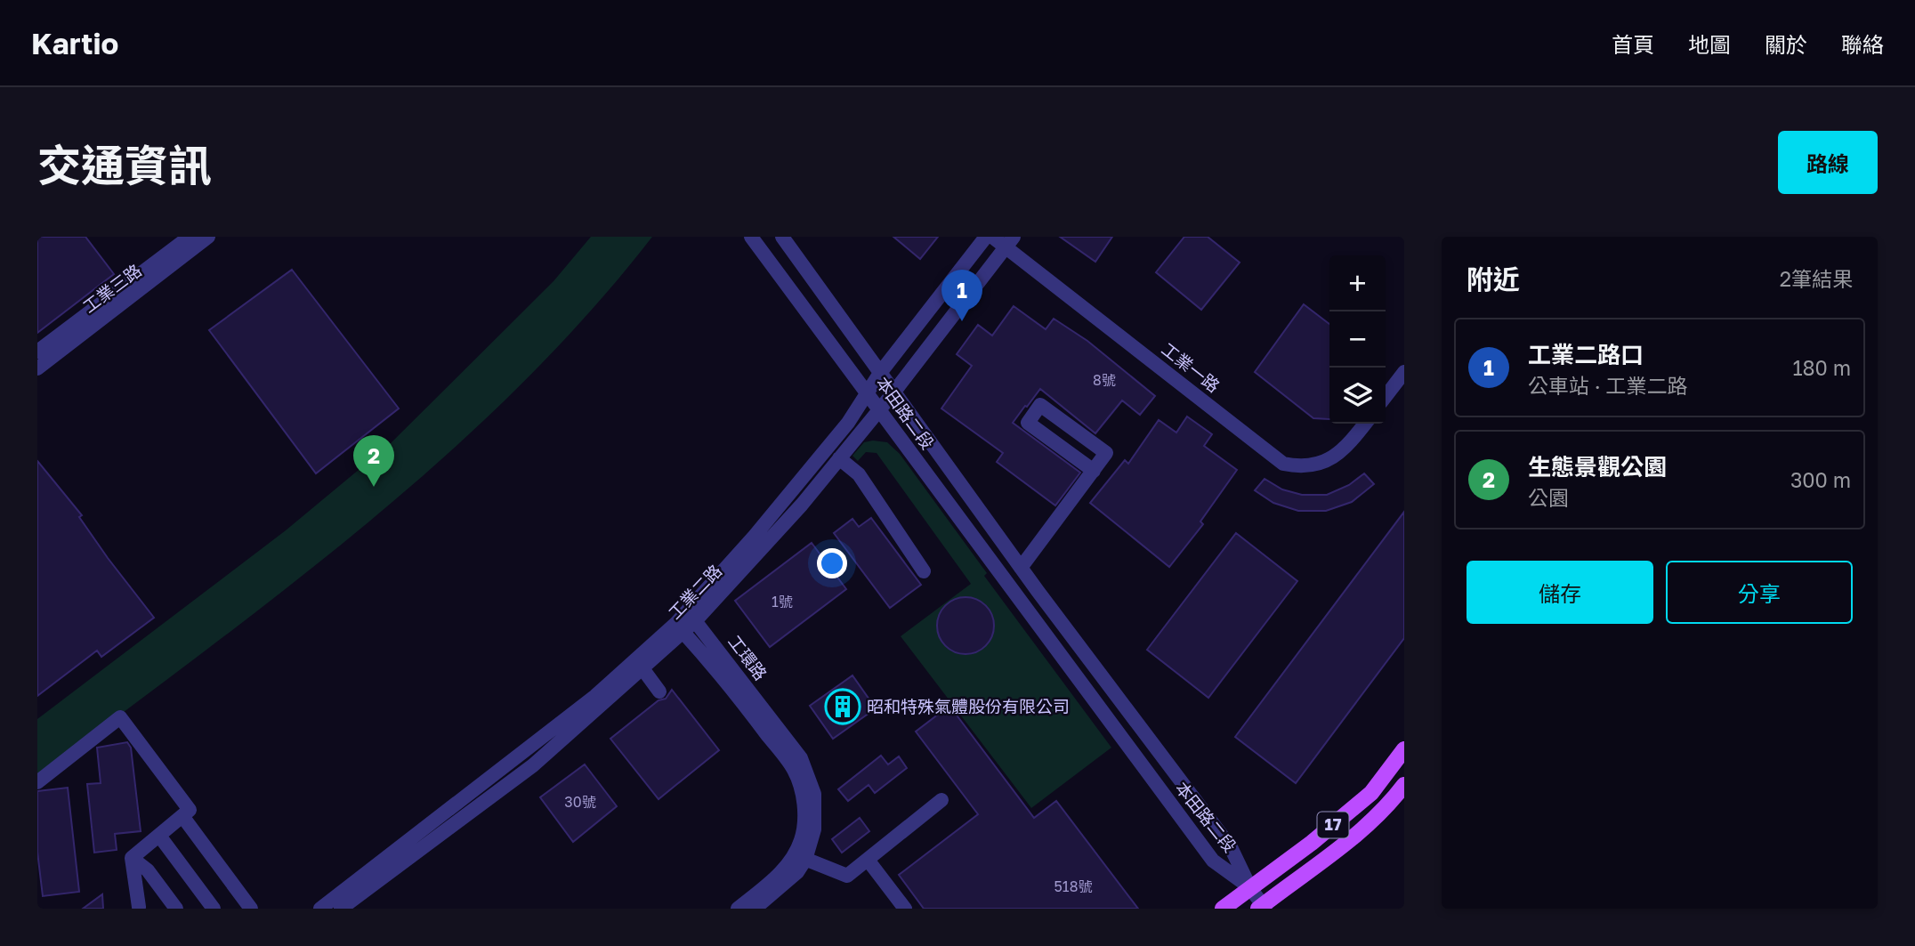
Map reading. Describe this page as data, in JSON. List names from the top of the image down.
{
  "streets": {
    "main road": ["17"],
    "street": [
      "工業三路",
      "工業一路",
      "本田路二段",
      "工業二路",
      "工環路"
    ]
  },
  "crossings": [
    ["工業一路", "工業二路"],
    ["本田路二段", "工業二路"],
    ["本田路二段", "17"],
    ["工業二路", "工環路"]
  ],
  "places": {
    "building": ["昭和特殊氣體股份有限公司"]
  },
  "house_numbers": [
    "8號",
    "1號",
    "30號",
    "518號"
  ],
  "page": {
    "header": "Kartio",
    "nav": [
      "首頁",
      "地圖",
      "關於",
      "聯絡"
    ],
    "title": "交通資訊",
    "buttons": [
      "路線",
      ["儲存", "分享"]
    ],
    "heading": ["附近", "2筆結果"],
    "map_buttons": ["+", "−"],
    "pins": ["1", "2"],
    "list": [
      {
        "mark": "1",
        "name": "工業二路口",
        "note": "公車站 · 工業二路",
        "value": "180 m"
      },
      {
        "mark": "2",
        "name": "生態景觀公園",
        "note": "公園",
        "value": "300 m"
      }
    ]
  }
}
